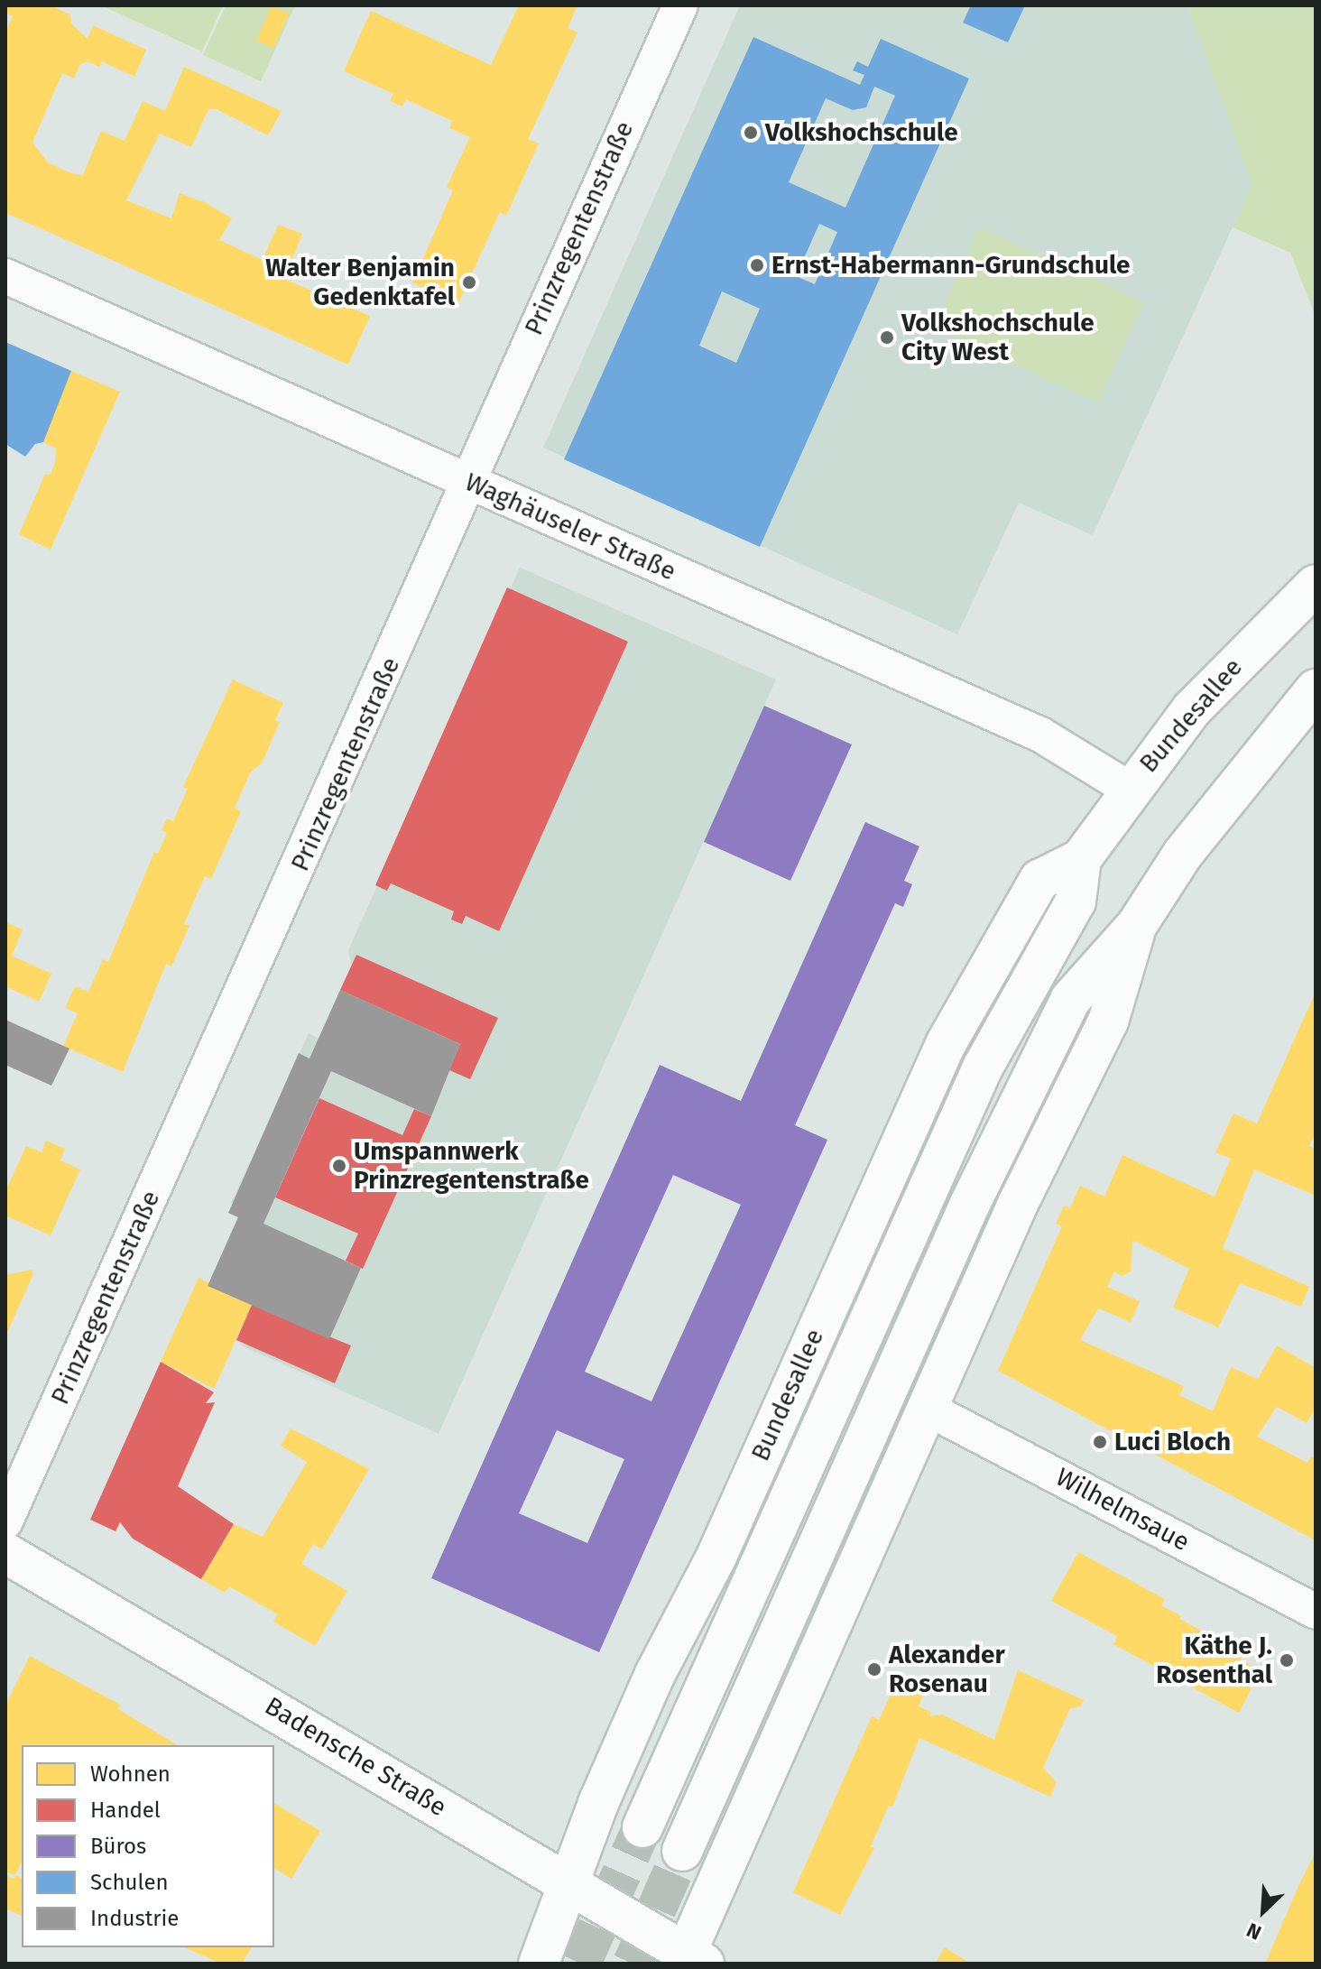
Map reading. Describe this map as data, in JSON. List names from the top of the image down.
{
  "streets": {
    "main road": ["Bundesallee", "Badensche Straße"],
    "street": ["Prinzregentenstraße", "Waghäuseler Straße", "Wilhelmsaue"]
  },
  "crossings": [
    ["Prinzregentenstraße", "Waghäuseler Straße"],
    ["Waghäuseler Straße", "Bundesallee"],
    ["Bundesallee", "Badensche Straße"]
  ],
  "places": [
    "Volkshochschule",
    "Ernst-Habermann-Grundschule",
    "Walter Benjamin Gedenktafel",
    "Volkshochschule City West",
    "Umspannwerk Prinzregentenstraße",
    "Luci Bloch",
    "Käthe J. Rosenthal",
    "Alexander Rosenau"
  ],
  "legend": [
    "Wohnen",
    "Handel",
    "Büros",
    "Schulen",
    "Industrie"
  ],
  "north": "bottom left"
}
